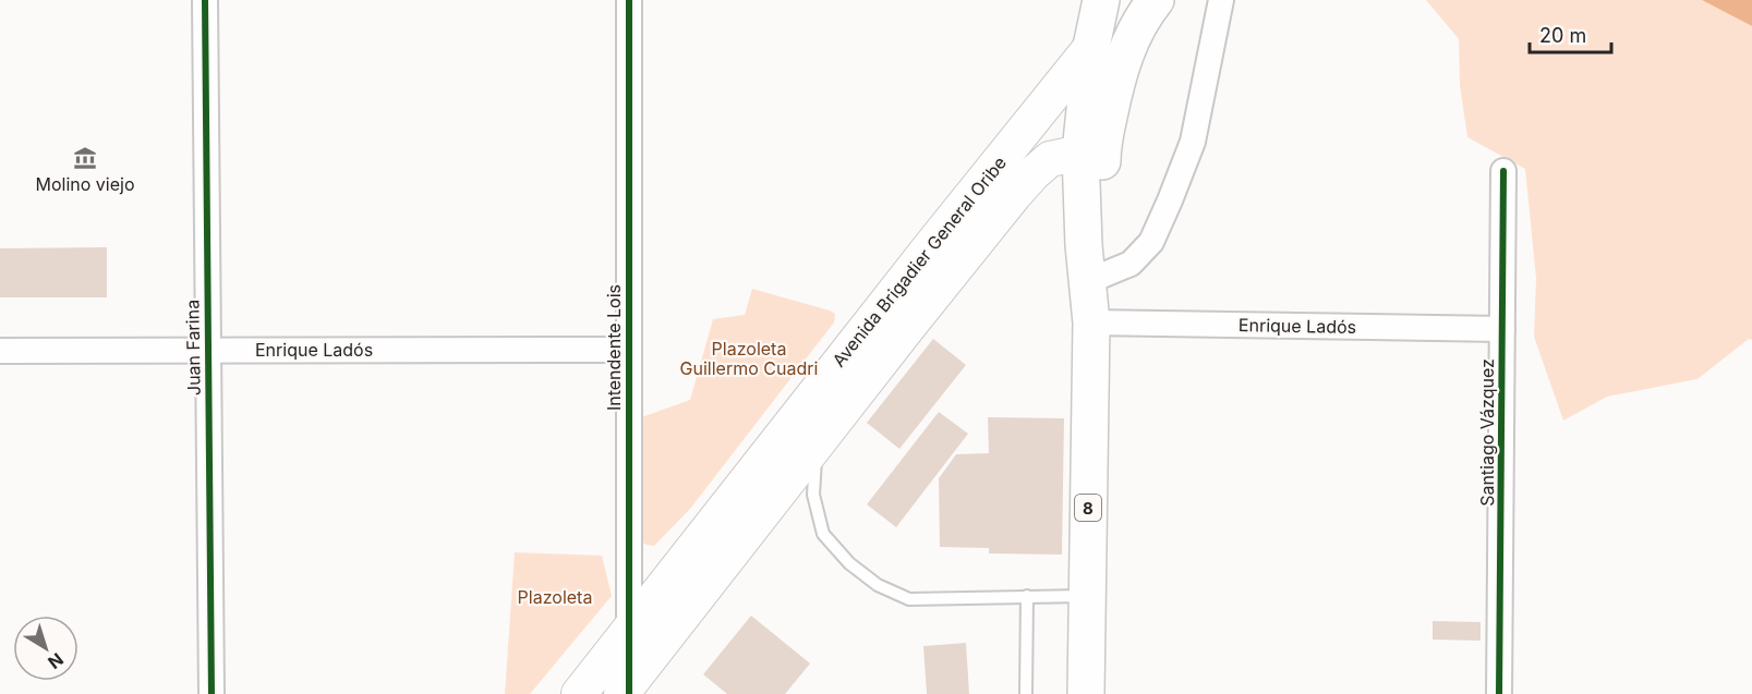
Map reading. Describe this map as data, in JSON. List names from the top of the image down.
{
  "streets": {
    "highway": ["8"],
    "main road": ["Avenida Brigadier General Oribe"],
    "street": [
      "Enrique Ladós",
      "Juan Farina",
      "Intendente Lois",
      "Santiago Vázquez"
    ]
  },
  "crossings": [
    ["Avenida Brigadier General Oribe", "Intendente Lois"],
    ["Avenida Brigadier General Oribe", "8"],
    ["Enrique Ladós", "Juan Farina"],
    ["Enrique Ladós", "Intendente Lois"],
    ["Enrique Ladós", "Santiago Vázquez"],
    ["Enrique Ladós", "8"]
  ],
  "parks": ["Plazoleta Guillermo Cuadri", "Plazoleta"],
  "places": {
    "museum": ["Molino viejo"]
  },
  "scale_bar": "20 m",
  "north": "bottom right"
}
